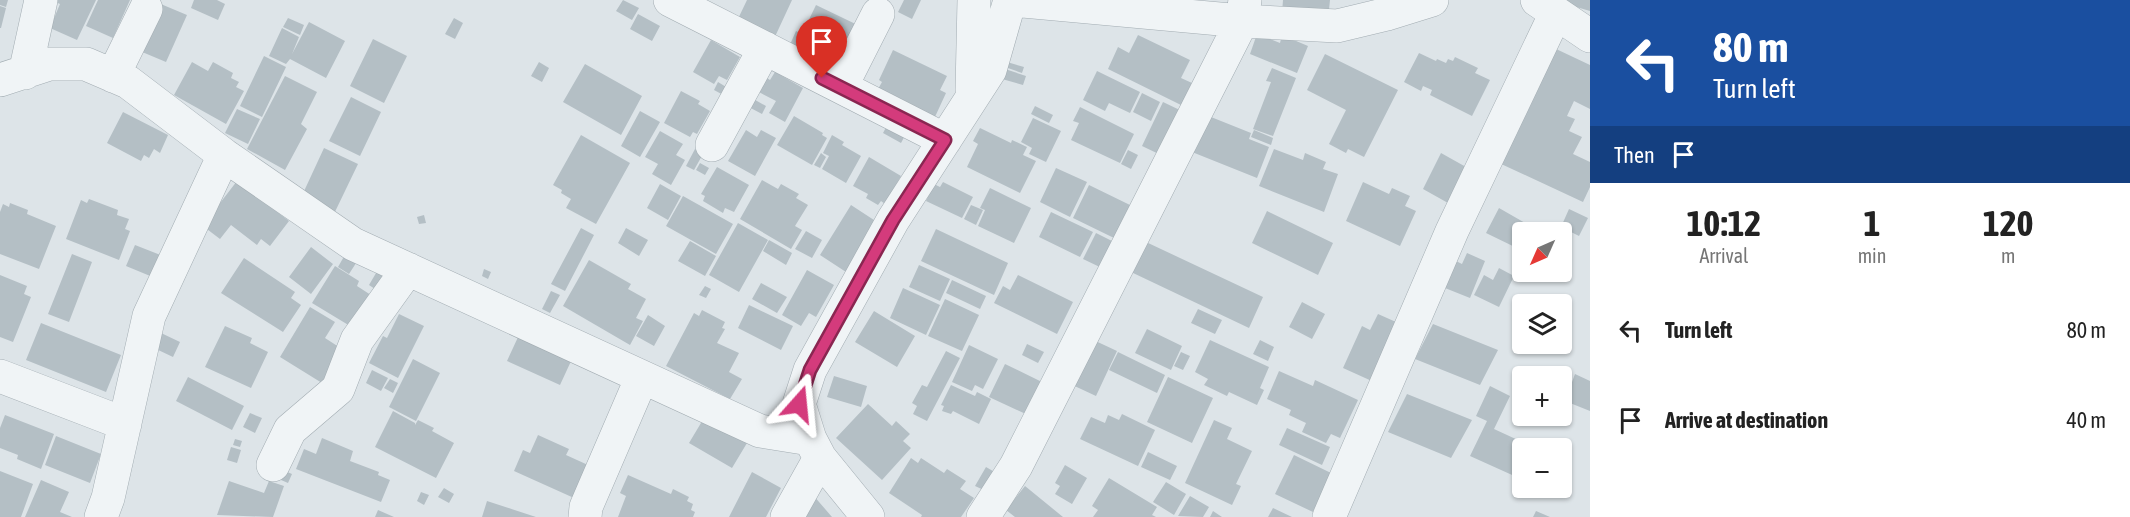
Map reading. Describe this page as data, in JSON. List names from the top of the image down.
{
  "north": "bottom left",
  "page": {
    "turn": ["80 m", "Turn left"],
    "then": "Then",
    "eta": [
      "10:12",
      "Arrival",
      "1",
      "min",
      "120",
      "m"
    ],
    "map_buttons": ["+", "−"],
    "list": [
      {
        "name": "Turn left",
        "value": "80 m"
      },
      {
        "name": "Arrive at destination",
        "value": "40 m"
      }
    ]
  }
}
